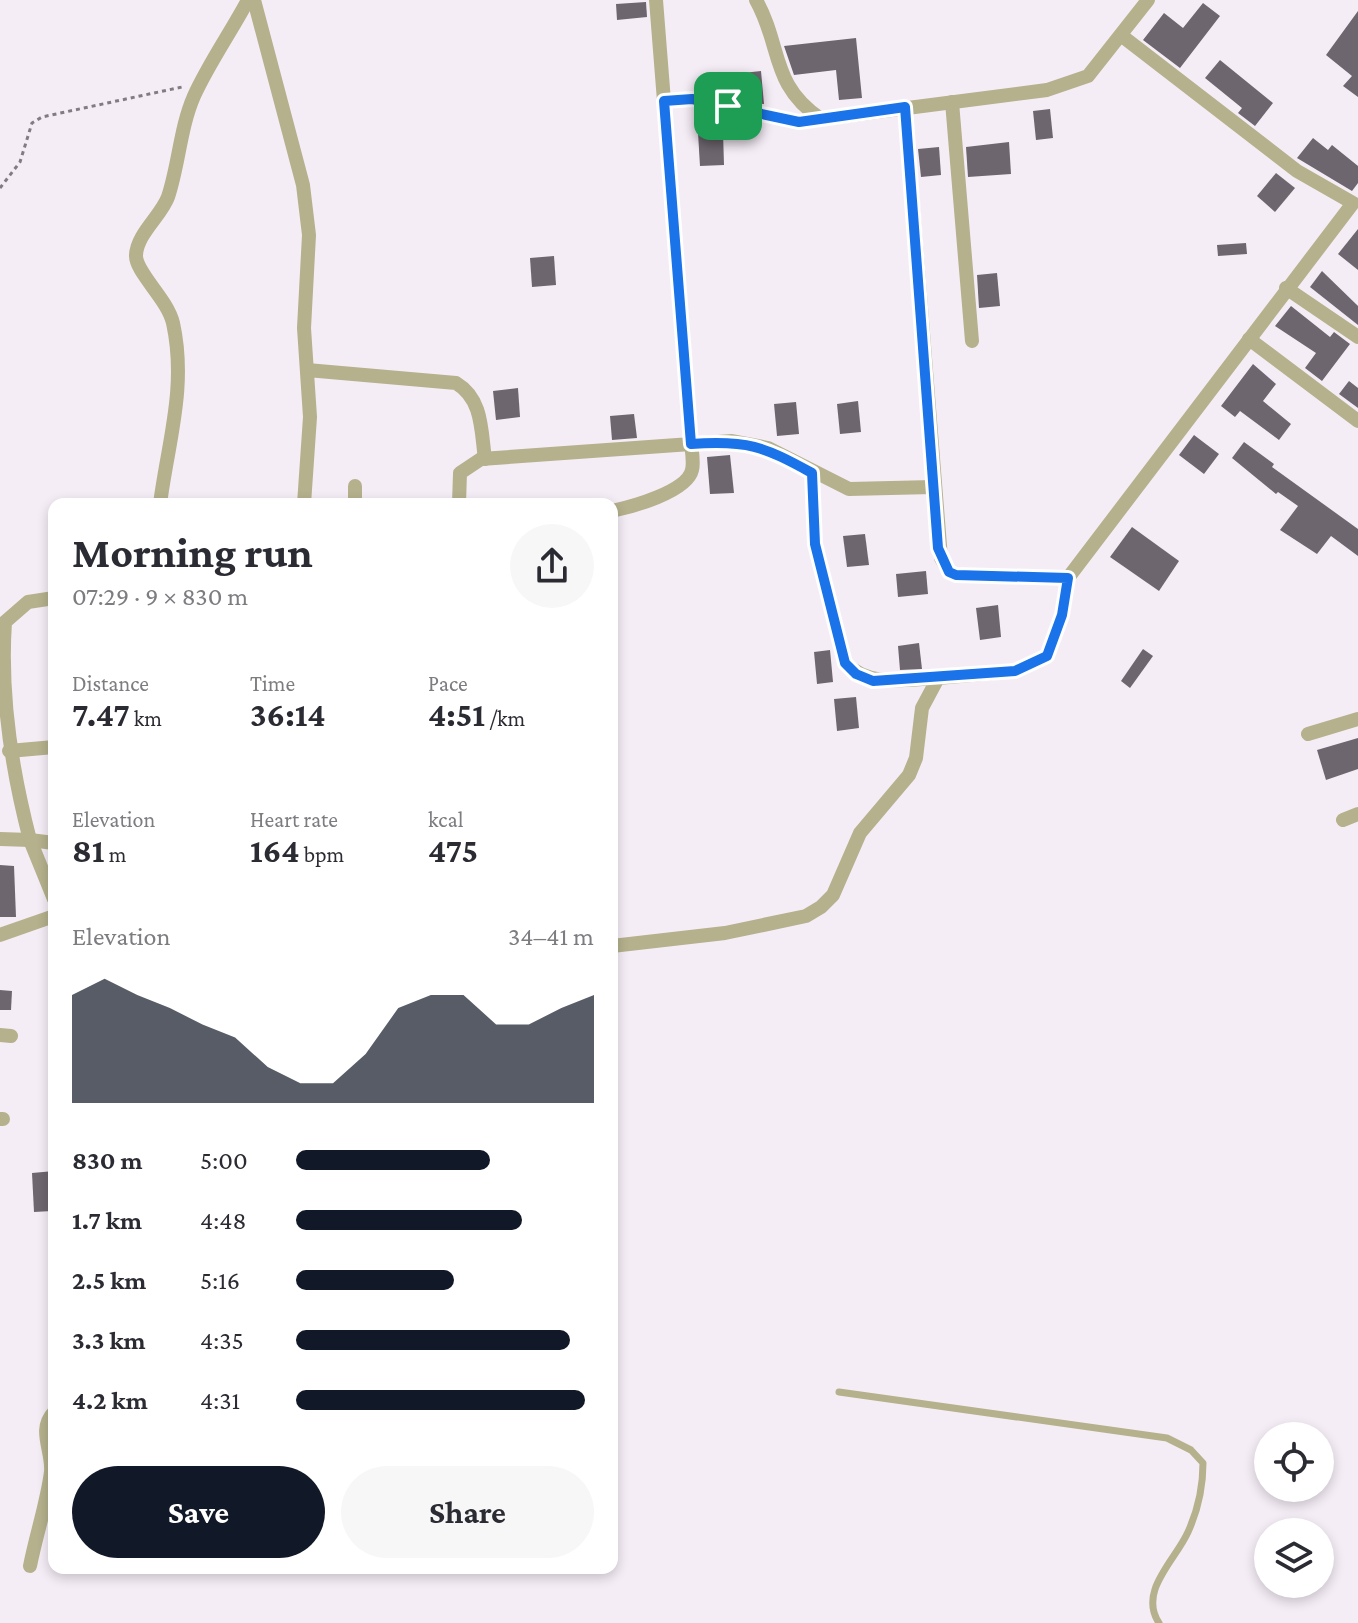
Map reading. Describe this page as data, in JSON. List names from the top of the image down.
{
  "page": {
    "heading": ["Morning run", "07:29 · 9 × 830 m"],
    "stats": [
      ["Distance", "7.47 km"],
      ["Time", "36:14"],
      ["Pace", "4:51 /km"],
      ["Elevation", "81 m"],
      ["Heart rate", "164 bpm"],
      ["kcal", "475"]
    ],
    "chart": ["Elevation", "34–41 m"],
    "list": [
      {
        "name": "830 m",
        "note": "5:00"
      },
      {
        "name": "1.7 km",
        "note": "4:48"
      },
      {
        "name": "2.5 km",
        "note": "5:16"
      },
      {
        "name": "3.3 km",
        "note": "4:35"
      },
      {
        "name": "4.2 km",
        "note": "4:31"
      }
    ],
    "buttons": ["Save", "Share"]
  }
}
